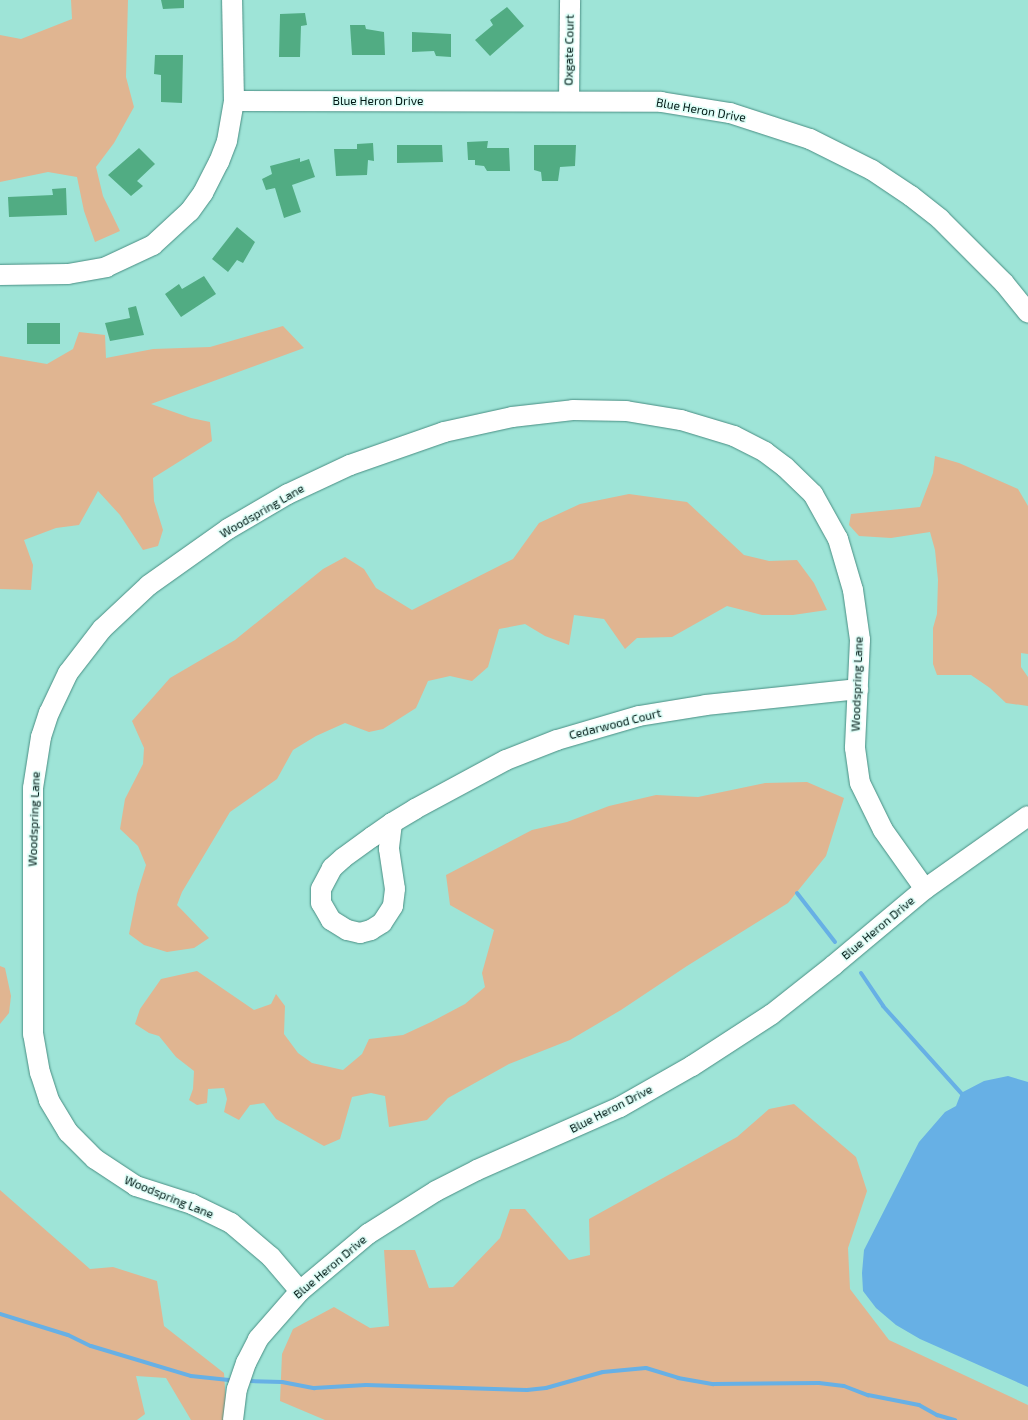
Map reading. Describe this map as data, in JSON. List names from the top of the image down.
{
  "streets": {
    "street": [
      "Oxgate Court",
      "Blue Heron Drive",
      "Woodspring Lane",
      "Cedarwood Court"
    ]
  },
  "crossings": [
    ["Oxgate Court", "Blue Heron Drive"],
    ["Blue Heron Drive", "Woodspring Lane"],
    ["Woodspring Lane", "Cedarwood Court"]
  ]
}
